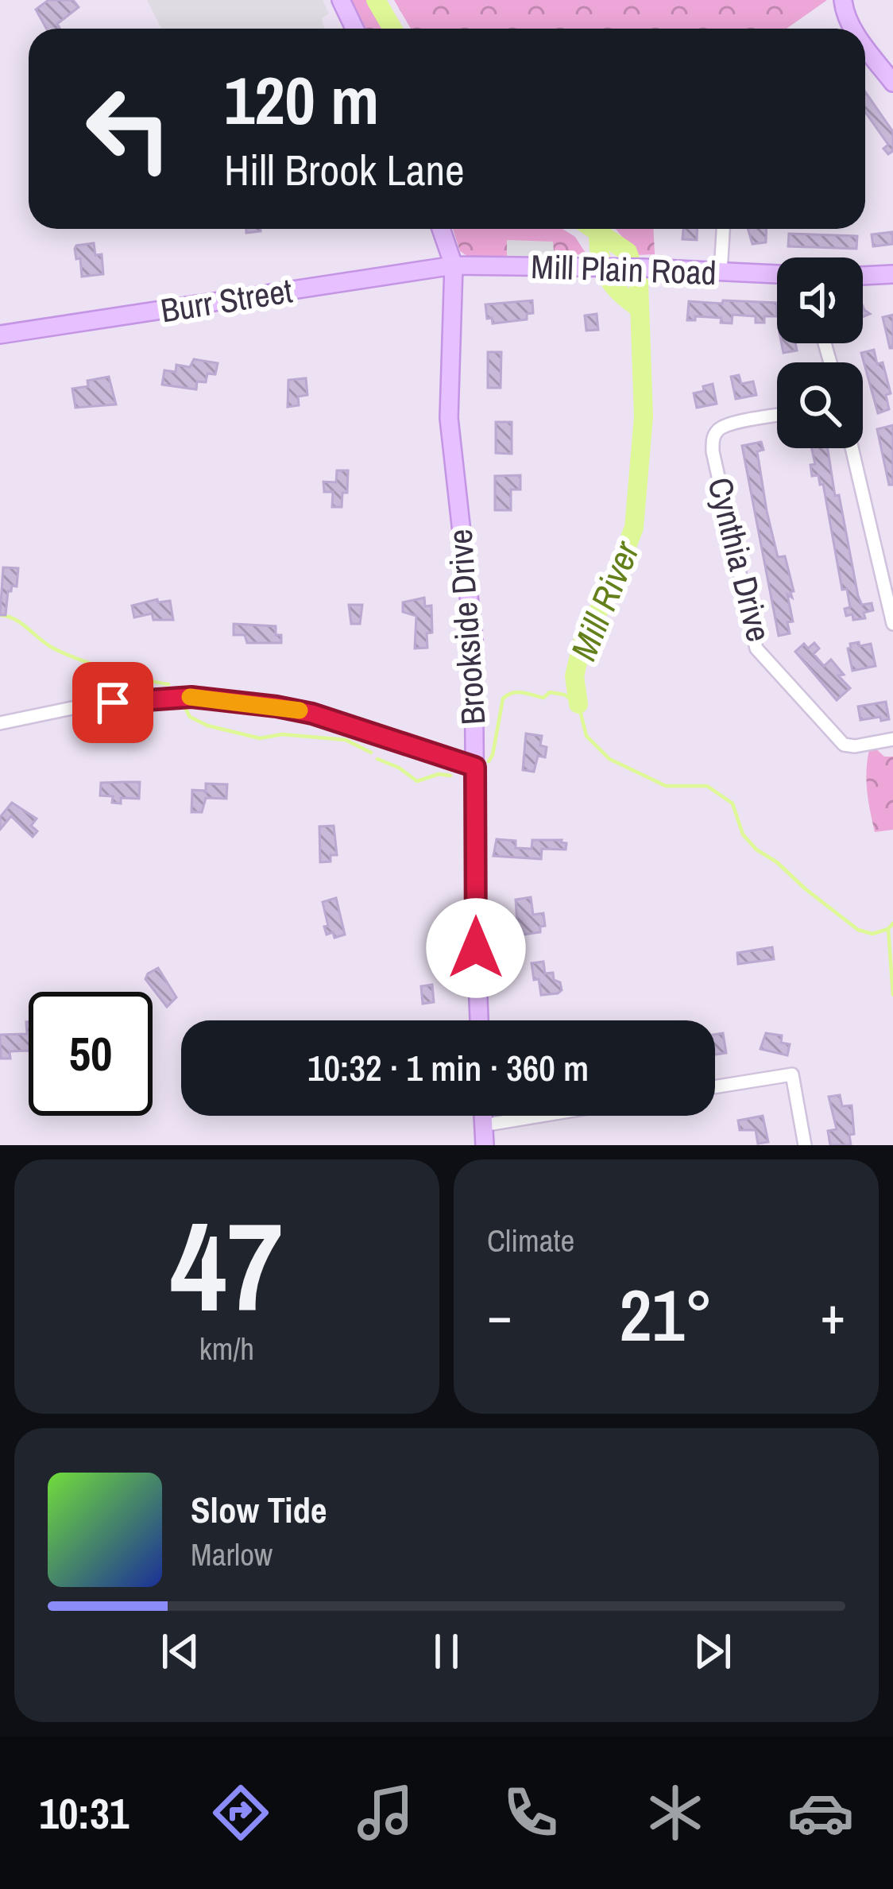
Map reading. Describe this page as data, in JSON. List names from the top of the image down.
{
  "streets": {
    "main road": ["Mill Plain Road", "Burr Street", "Brookside Drive"],
    "street": ["Cynthia Drive"]
  },
  "crossings": [
    ["Mill Plain Road", "Burr Street"],
    ["Mill Plain Road", "Brookside Drive"],
    ["Burr Street", "Brookside Drive"]
  ],
  "water": ["Mill River"],
  "page": {
    "turn": ["120 m", "Hill Brook Lane"],
    "limit": "50",
    "trip": "10:32 · 1 min · 360 m",
    "tile": [
      ["47", "km/h"],
      "Climate"
    ],
    "heat": ["−", "21°", "+"],
    "song": ["Slow Tide", "Marlow"],
    "tabs": "10:31"
  }
}
